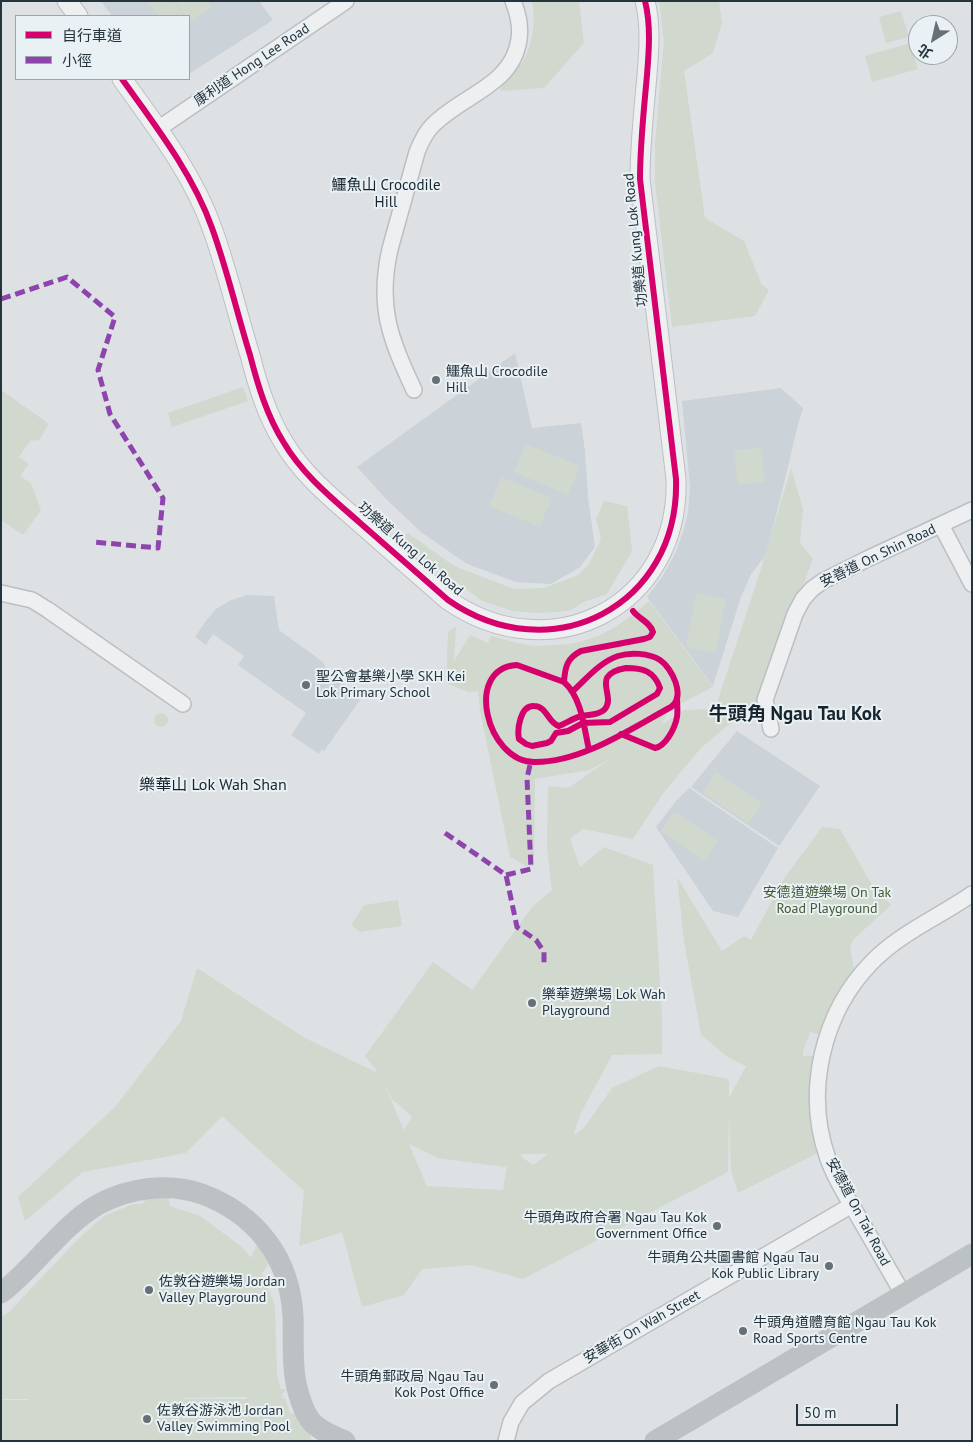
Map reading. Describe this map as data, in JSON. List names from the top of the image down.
{
  "streets": {
    "street": [
      "康利道 Hong Lee Road",
      "功樂道 Kung Lok Road",
      "安善道 On Shin Road",
      "安德道 On Tak Road",
      "安華街 On Wah Street"
    ]
  },
  "crossings": [
    ["康利道 Hong Lee Road", "功樂道 Kung Lok Road"],
    ["安德道 On Tak Road", "安華街 On Wah Street"]
  ],
  "districts": ["鱷魚山 Crocodile Hill", "牛頭角 Ngau Tau Kok", "樂華山 Lok Wah Shan"],
  "parks": ["安德道遊樂場 On Tak Road Playground"],
  "places": [
    "鱷魚山 Crocodile Hill",
    "聖公會基樂小學 SKH Kei Lok Primary School",
    "樂華遊樂場 Lok Wah Playground",
    "牛頭角政府合署 Ngau Tau Kok Government Office",
    "牛頭角公共圖書館 Ngau Tau Kok Public Library",
    "佐敦谷遊樂場 Jordan Valley Playground",
    "牛頭角道體育館 Ngau Tau Kok Road Sports Centre",
    "牛頭角郵政局 Ngau Tau Kok Post Office",
    "佐敦谷游泳池 Jordan Valley Swimming Pool"
  ],
  "legend": ["自行車道", "小徑"],
  "scale_bar": "50 m",
  "north": "bottom left"
}
